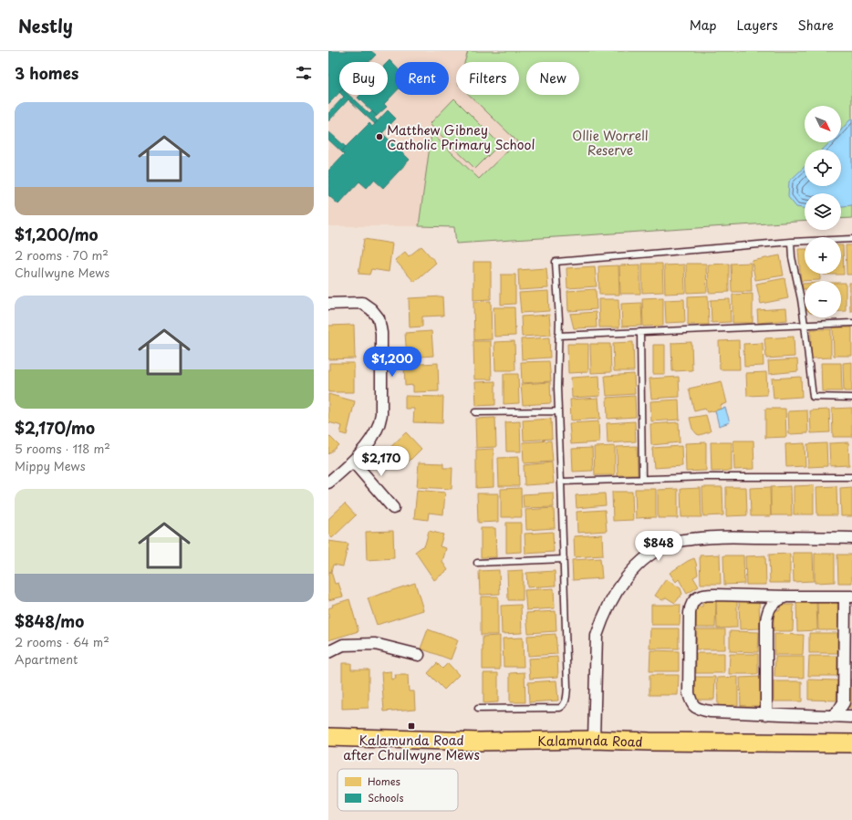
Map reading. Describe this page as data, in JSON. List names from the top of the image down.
{
  "streets": {
    "main road": ["Kalamunda Road"]
  },
  "parks": ["Ollie Worrell Reserve"],
  "places": {
    "other": ["Matthew Gibney Catholic Primary School"],
    "transit": ["Kalamunda Road after Chullwyne Mews"]
  },
  "legend": ["Homes", "Schools"],
  "north": "bottom right",
  "page": {
    "header": "Nestly",
    "nav": ["Map", "Layers", "Share"],
    "heading": "3 homes",
    "chip": [
      "Buy",
      "Rent",
      "Filters",
      "New"
    ],
    "list": [
      {
        "name": "$1,200/mo",
        "note": "2 rooms · 70 m² · Chullwyne Mews"
      },
      {
        "name": "$2,170/mo",
        "note": "5 rooms · 118 m² · Mippy Mews"
      },
      {
        "name": "$848/mo",
        "note": "2 rooms · 64 m² · Apartment"
      }
    ],
    "map_buttons": ["+", "−"],
    "price": ["$1,200", "$2,170", "$848"]
  }
}
